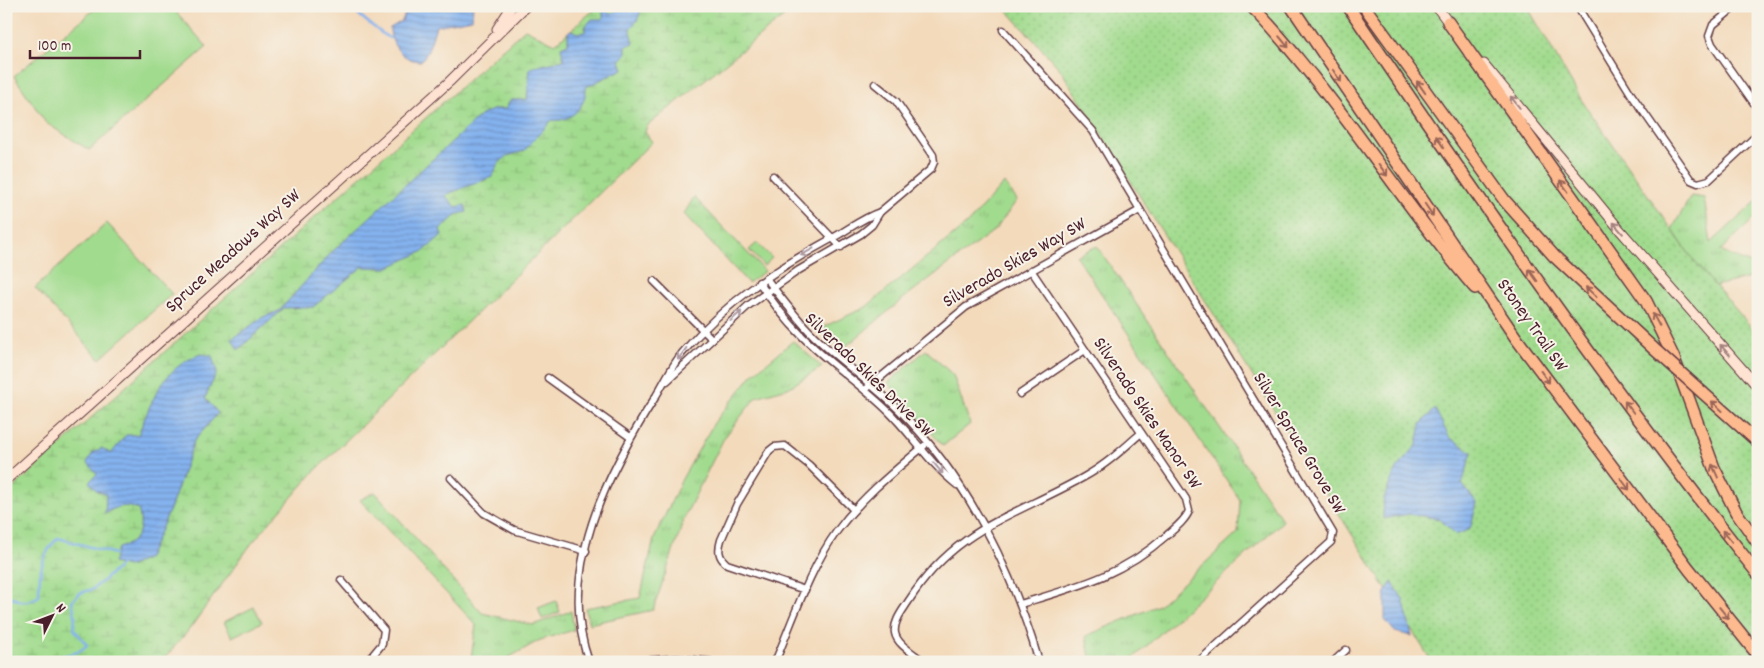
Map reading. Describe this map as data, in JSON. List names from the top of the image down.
{
  "streets": {
    "highway": ["Stoney Trail SW"],
    "main road": ["Spruce Meadows Way SW"],
    "street": [
      "Silverado Skies Way SW",
      "Silverado Skies Drive SW",
      "Silverado Skies Manor SW",
      "Silver Spruce Grove SW"
    ]
  },
  "crossings": [
    ["Silverado Skies Way SW", "Silverado Skies Drive SW"],
    ["Silverado Skies Way SW", "Silverado Skies Manor SW"],
    ["Silverado Skies Way SW", "Silver Spruce Grove SW"],
    ["Silverado Skies Drive SW", "Silverado Skies Manor SW"]
  ],
  "scale_bar": "100 m",
  "north": "top right"
}
